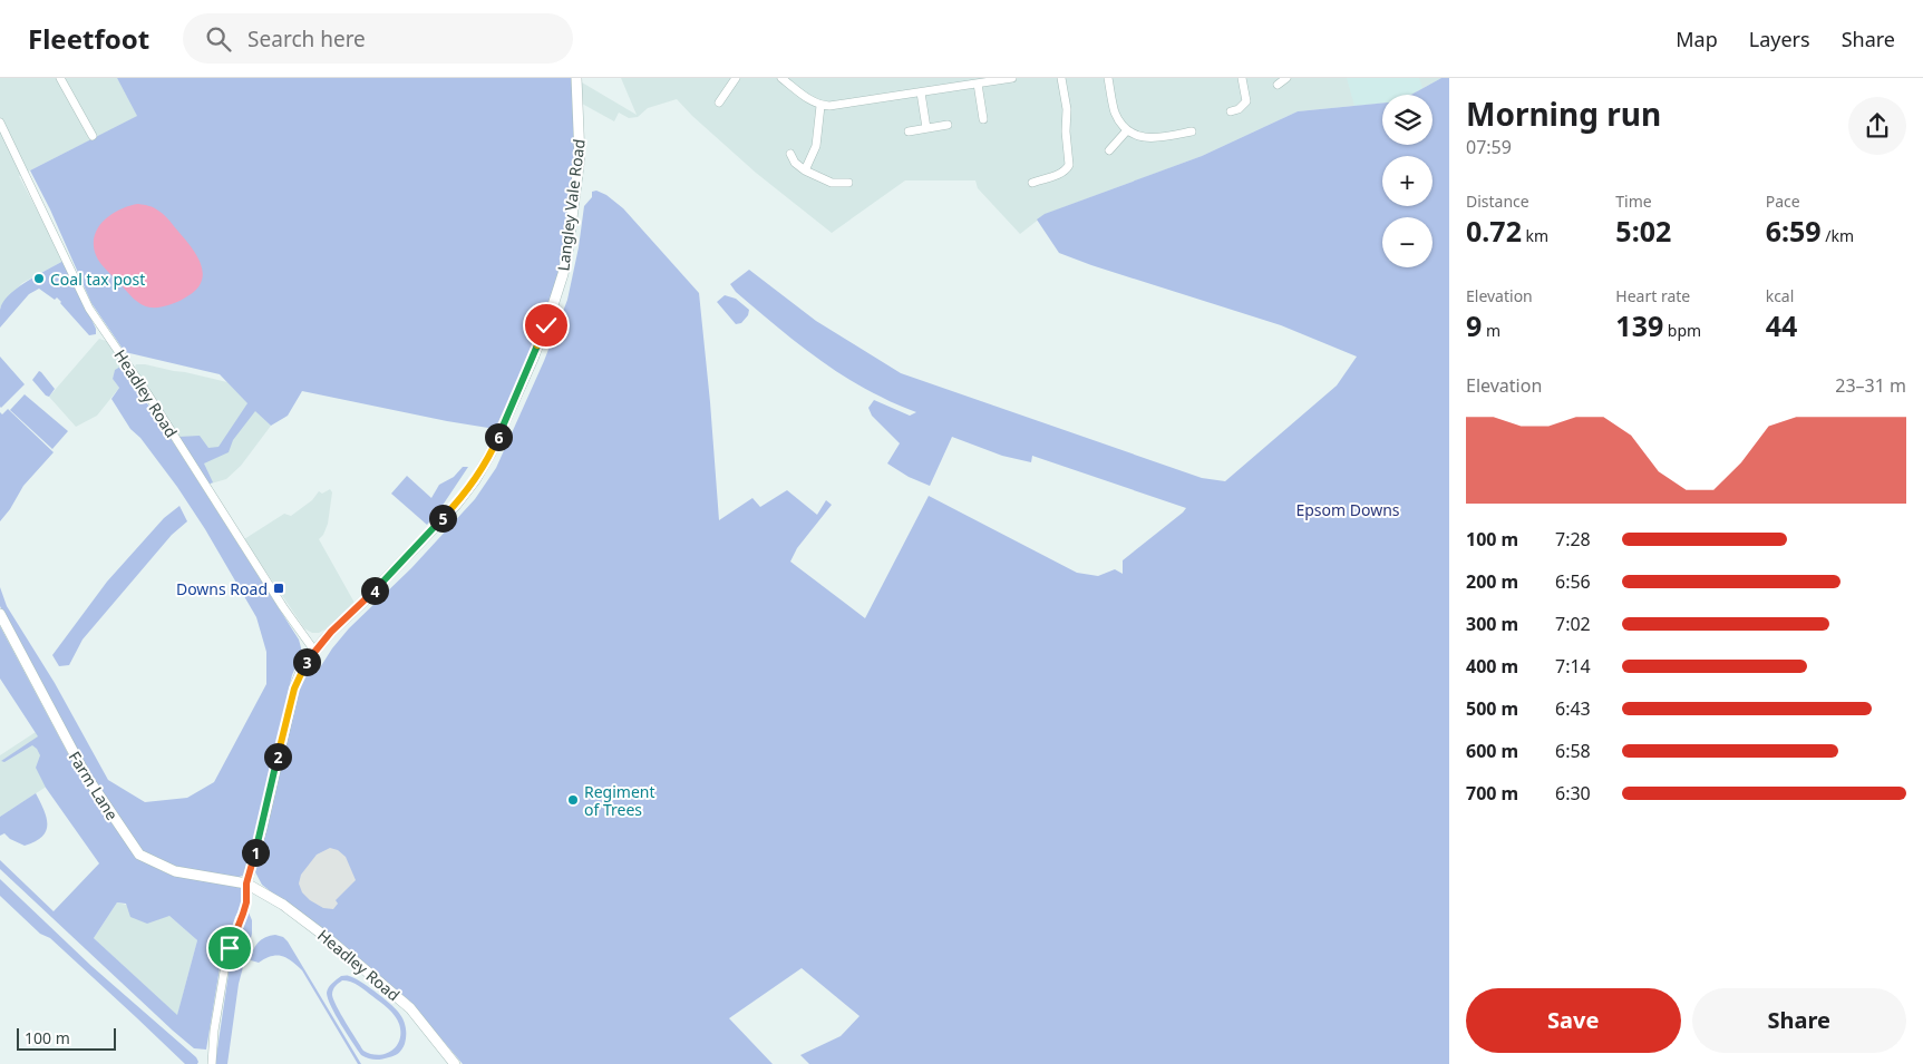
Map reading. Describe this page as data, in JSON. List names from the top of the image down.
{
  "streets": {
    "street": ["Langley Vale Road", "Headley Road", "Farm Lane"]
  },
  "crossings": [
    ["Langley Vale Road", "Headley Road"],
    ["Headley Road", "Farm Lane"]
  ],
  "parks": ["Epsom Downs"],
  "places": {
    "other": ["Coal tax post", "Regiment of Trees"],
    "transit": ["Downs Road"]
  },
  "scale_bar": "100 m",
  "page": {
    "header": "Fleetfoot",
    "search": "Search here",
    "nav": ["Map", "Layers", "Share"],
    "heading": ["Morning run", "07:59"],
    "map_buttons": ["+", "−"],
    "stats": [
      ["Distance", "0.72 km"],
      ["Time", "5:02"],
      ["Pace", "6:59 /km"],
      ["Elevation", "9 m"],
      ["Heart rate", "139 bpm"],
      ["kcal", "44"]
    ],
    "chart": ["Elevation", "23–31 m"],
    "pins": [
      "6",
      "5",
      "4",
      "3",
      "2",
      "1"
    ],
    "list": [
      {
        "name": "100 m",
        "note": "7:28"
      },
      {
        "name": "200 m",
        "note": "6:56"
      },
      {
        "name": "300 m",
        "note": "7:02"
      },
      {
        "name": "400 m",
        "note": "7:14"
      },
      {
        "name": "500 m",
        "note": "6:43"
      },
      {
        "name": "600 m",
        "note": "6:58"
      },
      {
        "name": "700 m",
        "note": "6:30"
      }
    ],
    "buttons": ["Save", "Share"],
    "scale": "100 m"
  }
}
